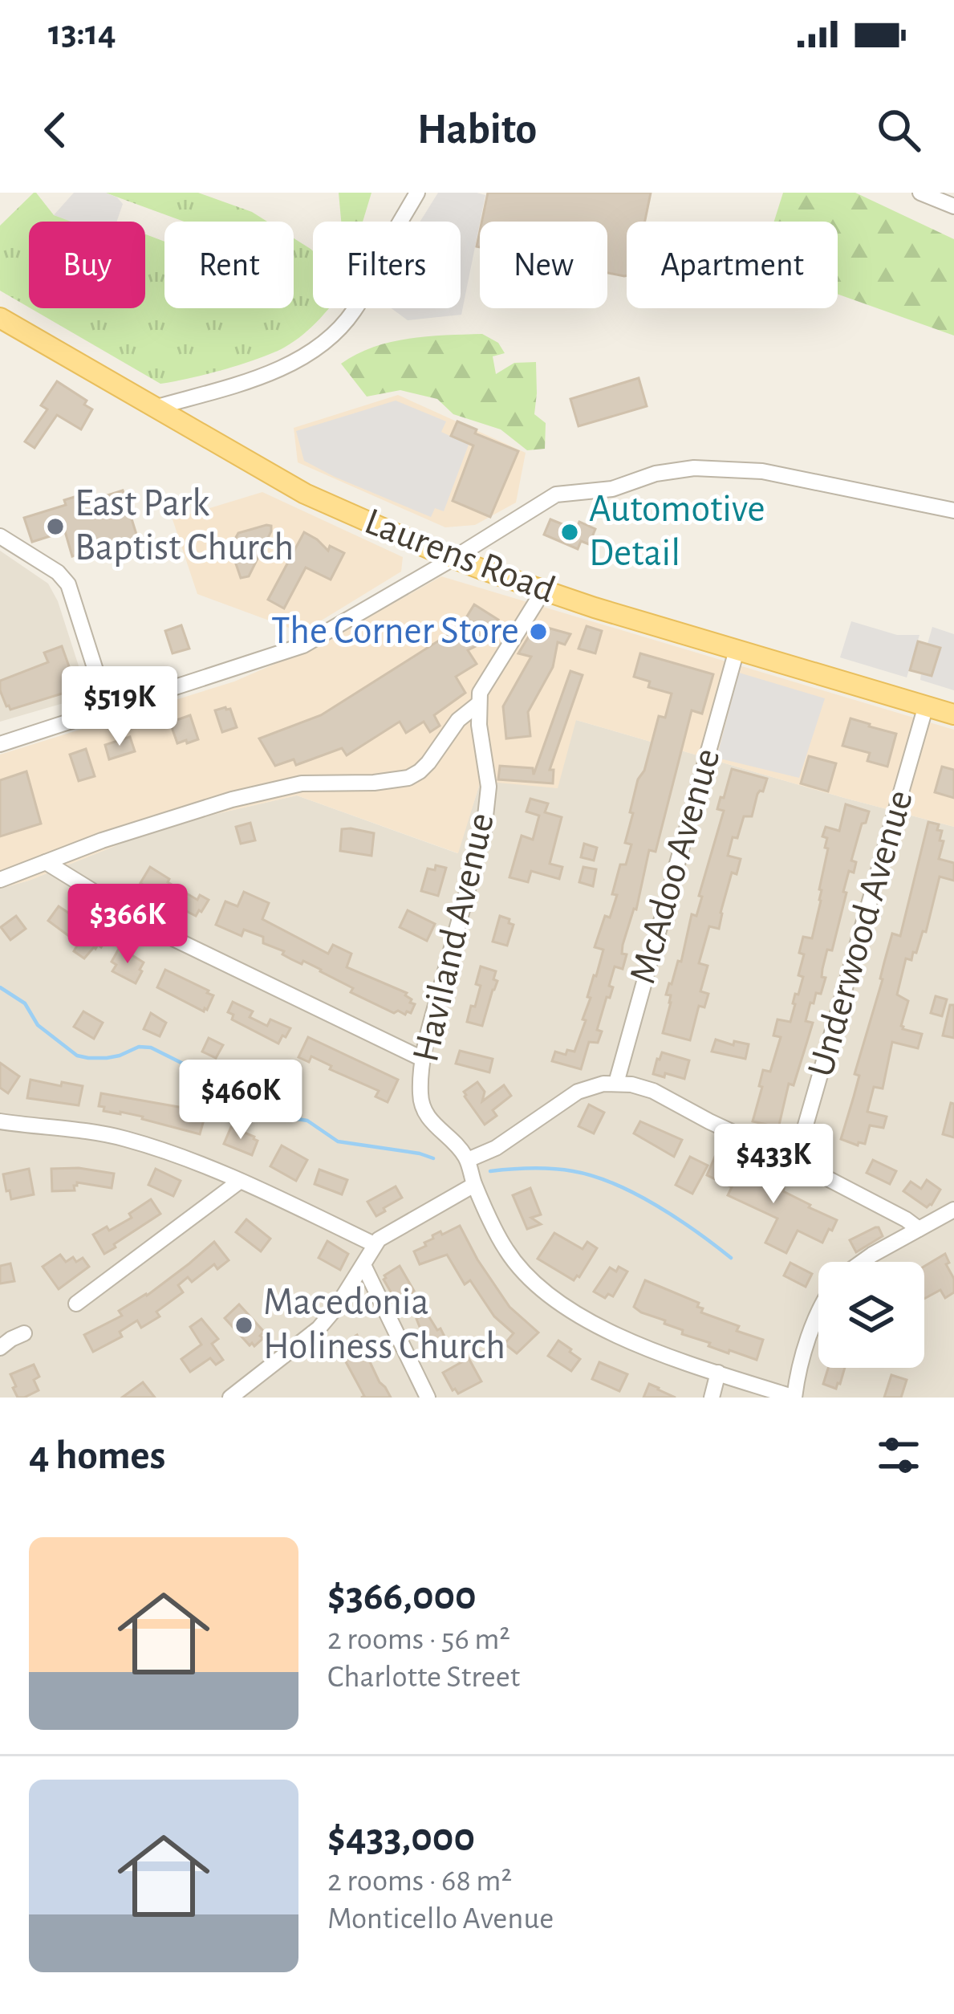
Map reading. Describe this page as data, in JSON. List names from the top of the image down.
{
  "streets": {
    "main road": ["Laurens Road"],
    "street": ["McAdoo Avenue", "Underwood Avenue", "Haviland Avenue"]
  },
  "crossings": [
    ["Laurens Road", "McAdoo Avenue"],
    ["Laurens Road", "Underwood Avenue"]
  ],
  "places": [
    "East Park Baptist Church",
    "Automotive Detail",
    "The Corner Store",
    "Macedonia Holiness Church"
  ],
  "page": {
    "status": "13:14",
    "header": "Habito",
    "chip": [
      "Buy",
      "Rent",
      "Filters",
      "New",
      "Apartment"
    ],
    "price": [
      "$519K",
      "$366K",
      "$460K",
      "$433K"
    ],
    "heading": "4 homes",
    "list": [
      {
        "name": "$366,000",
        "note": "2 rooms · 56 m² · Charlotte Street"
      },
      {
        "name": "$433,000",
        "note": "2 rooms · 68 m² · Monticello Avenue"
      }
    ]
  }
}
